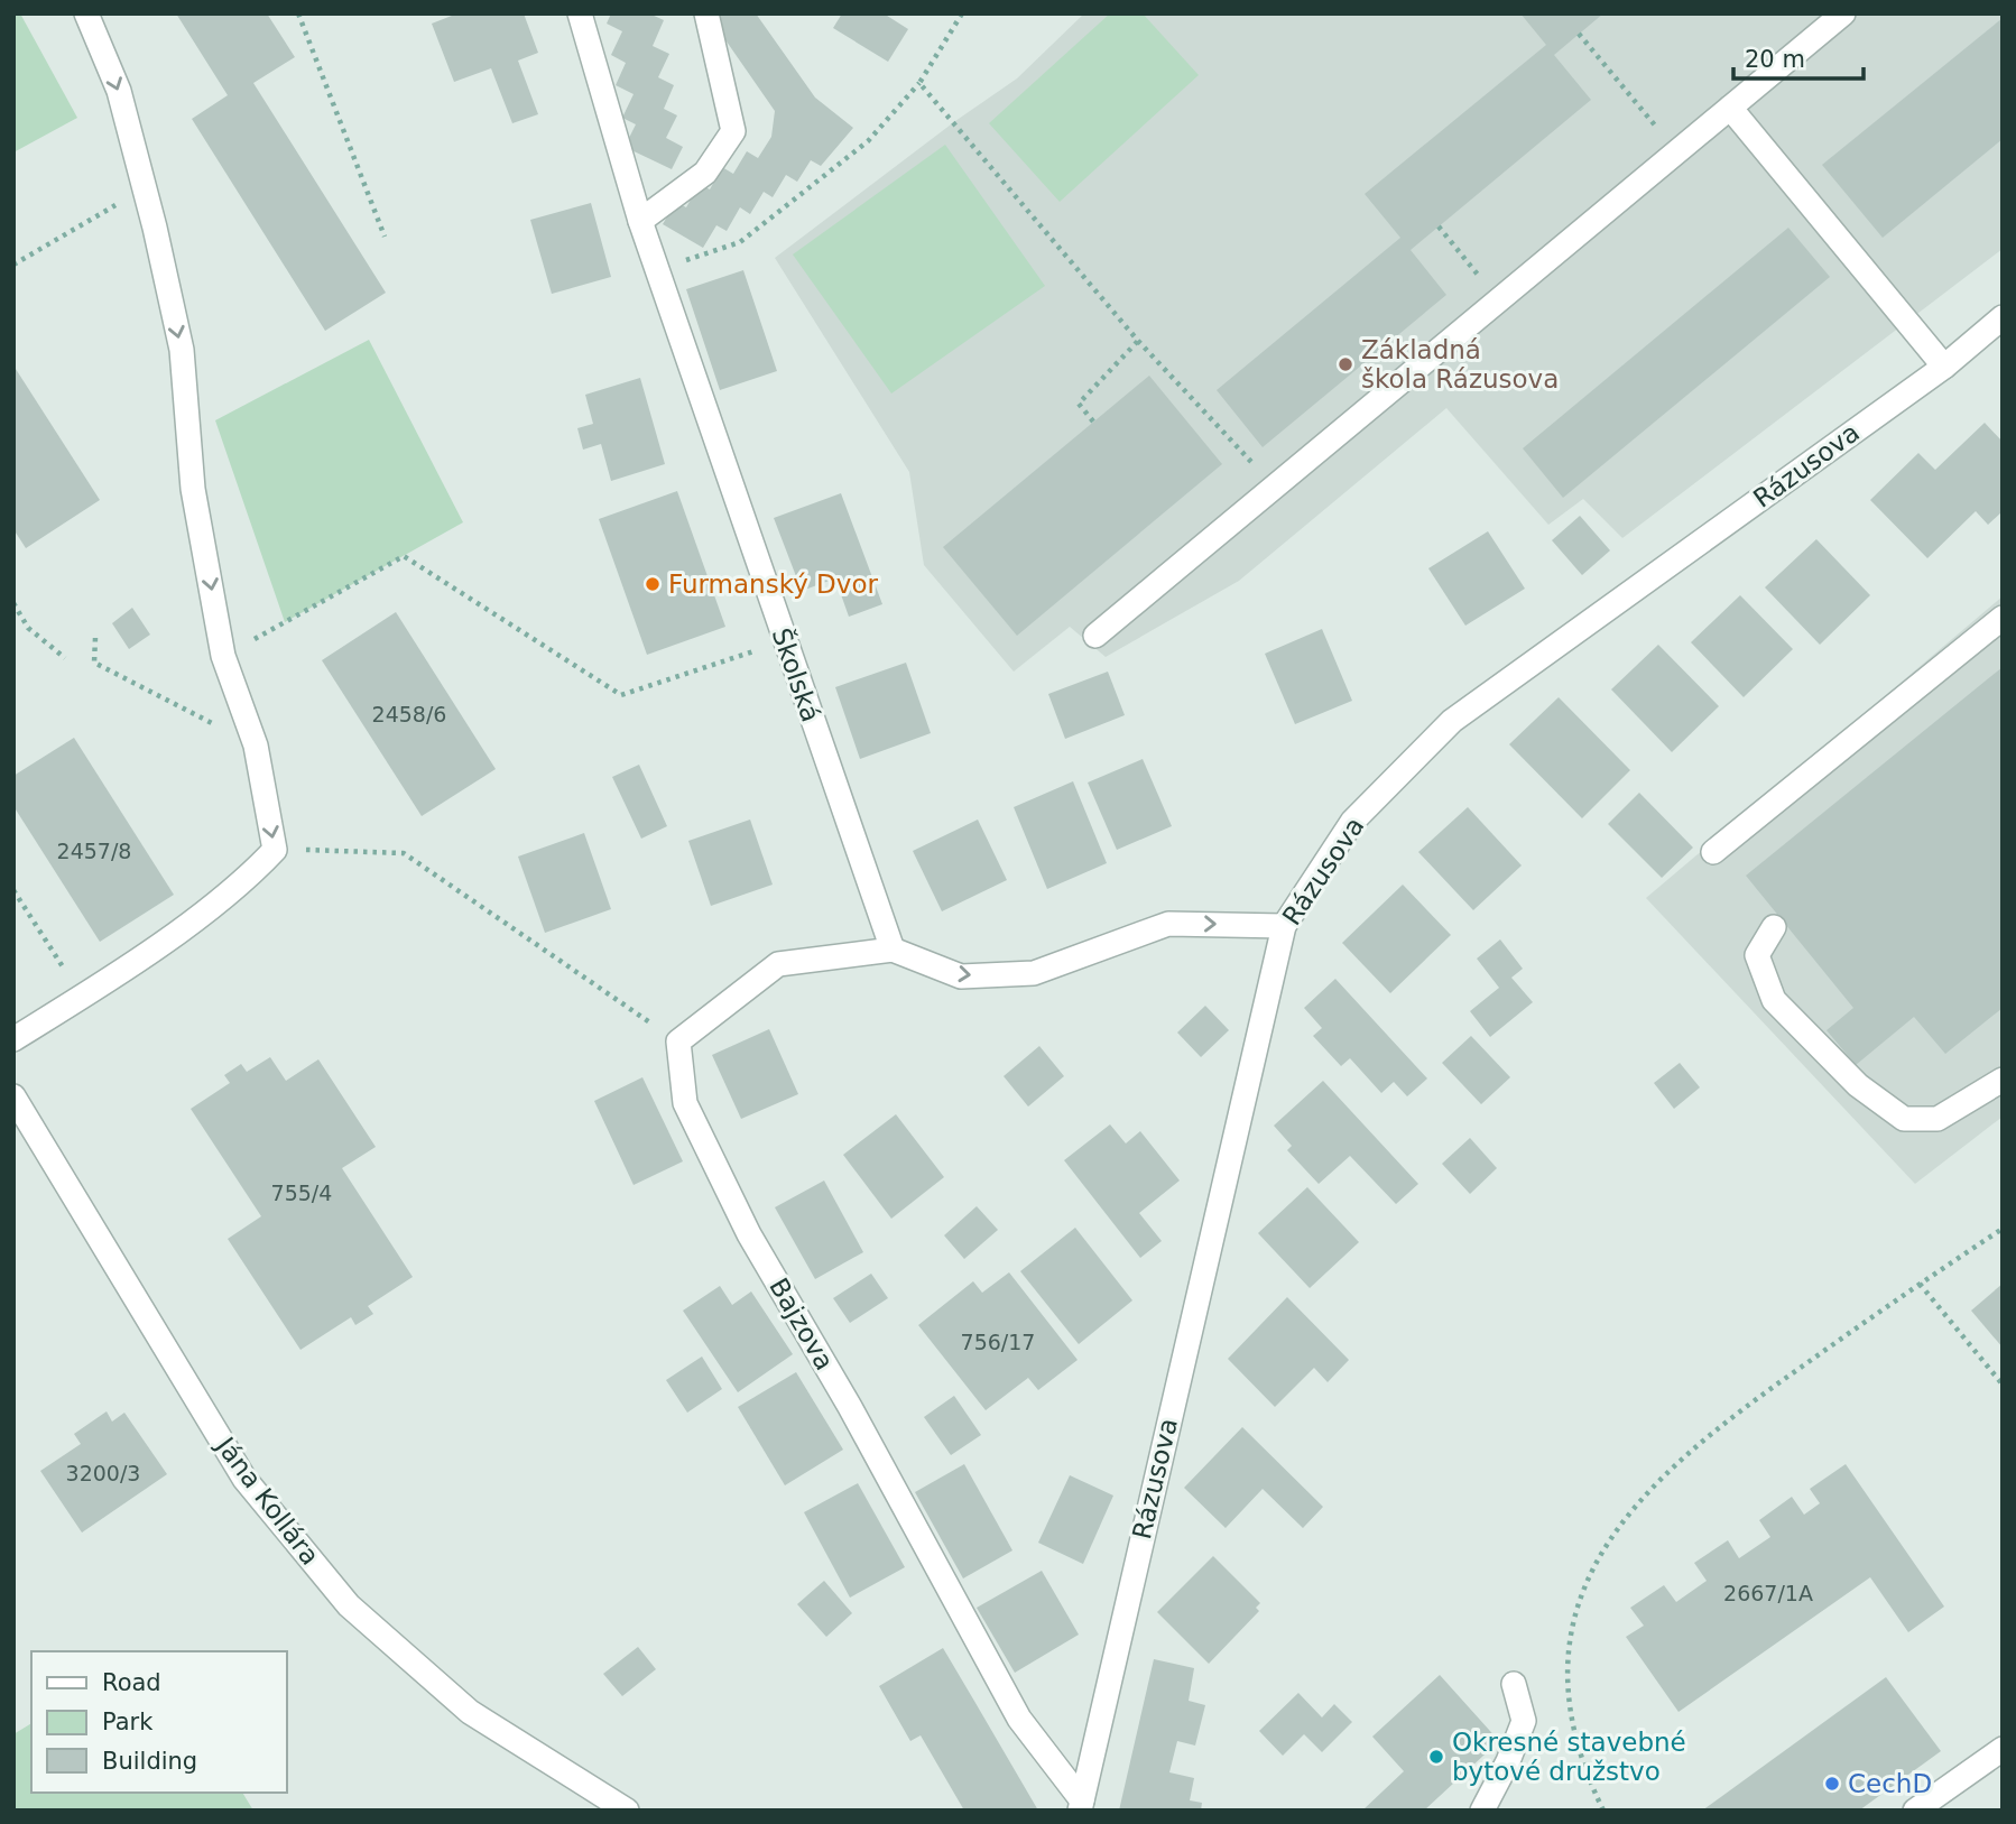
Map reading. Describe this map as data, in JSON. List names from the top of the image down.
{
  "streets": {
    "street": [
      "Rázusova",
      "Školská",
      "Bajzova",
      "Jána Kollára"
    ]
  },
  "crossings": [
    ["Rázusova", "Bajzova"]
  ],
  "places": [
    "Základná škola Rázusova",
    "Furmanský Dvor",
    "Okresné stavebné bytové družstvo",
    "CechD"
  ],
  "house_numbers": [
    "2458/6",
    "2457/8",
    "755/4",
    "756/17",
    "3200/3",
    "2667/1A"
  ],
  "legend": ["Road", "Park", "Building"],
  "scale_bar": "20 m"
}
